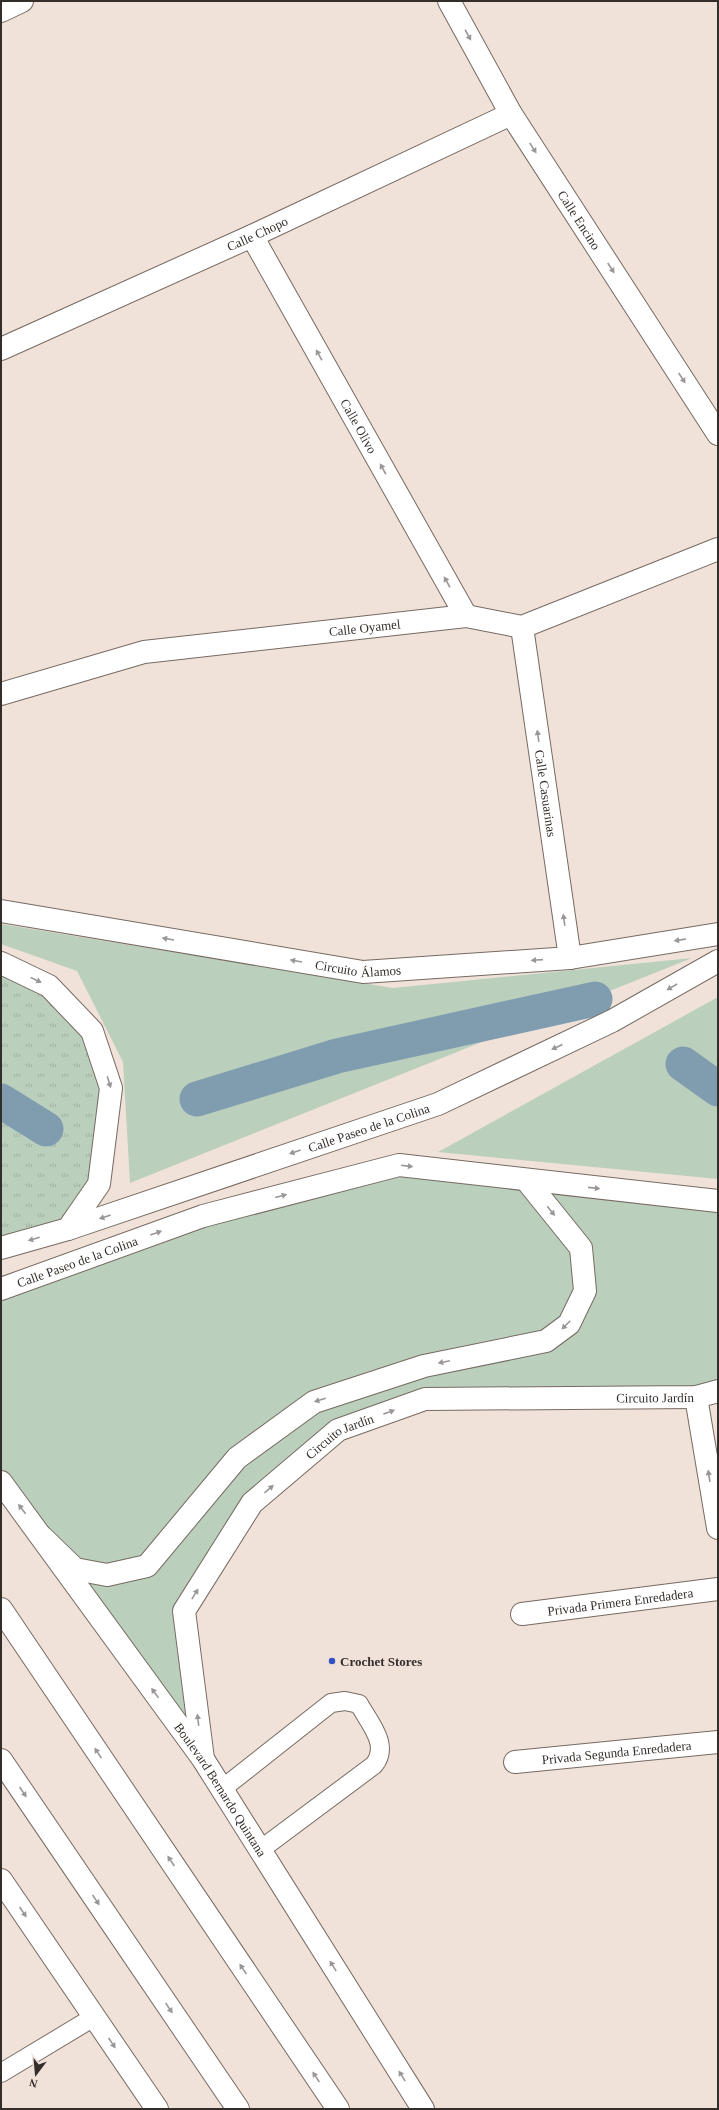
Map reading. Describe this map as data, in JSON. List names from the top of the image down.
{
  "streets": {
    "street": [
      "Calle Encino",
      "Calle Chopo",
      "Calle Olivo",
      "Calle Oyamel",
      "Calle Casuarinas",
      "Circuito Álamos",
      "Calle Paseo de la Colina",
      "Circuito Jardín",
      "Privada Primera Enredadera",
      "Privada Segunda Enredadera",
      "Boulevard Bernardo Quintana"
    ]
  },
  "crossings": [
    ["Calle Encino", "Calle Chopo"],
    ["Calle Chopo", "Calle Olivo"],
    ["Calle Olivo", "Calle Oyamel"],
    ["Calle Oyamel", "Calle Casuarinas"],
    ["Calle Casuarinas", "Circuito Álamos"],
    ["Circuito Jardín", "Boulevard Bernardo Quintana"]
  ],
  "one_way": [
    "Calle Encino",
    "Calle Olivo",
    "Calle Casuarinas",
    "Circuito Álamos",
    "Circuito Jardín"
  ],
  "places": ["Crochet Stores"],
  "north": "bottom"
}
